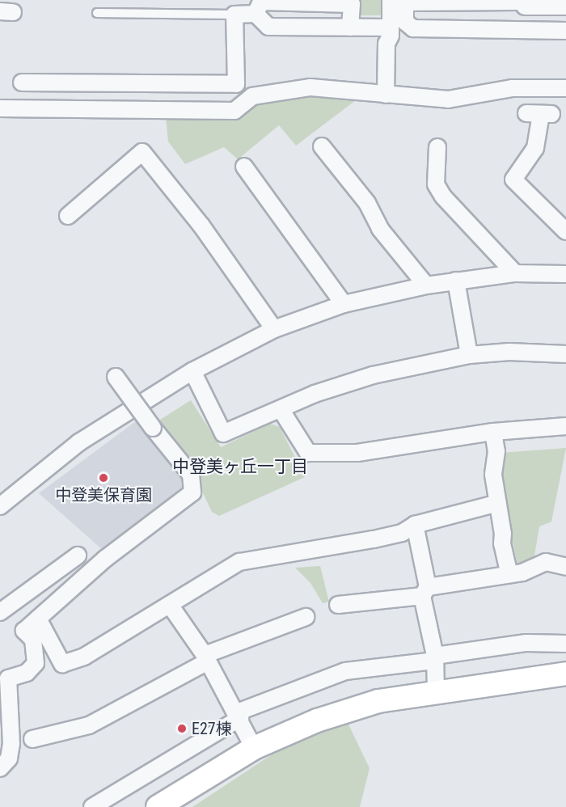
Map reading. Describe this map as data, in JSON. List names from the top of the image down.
{
  "districts": ["中登美ヶ丘一丁目"],
  "places": ["中登美保育園", "E27棟"]
}
